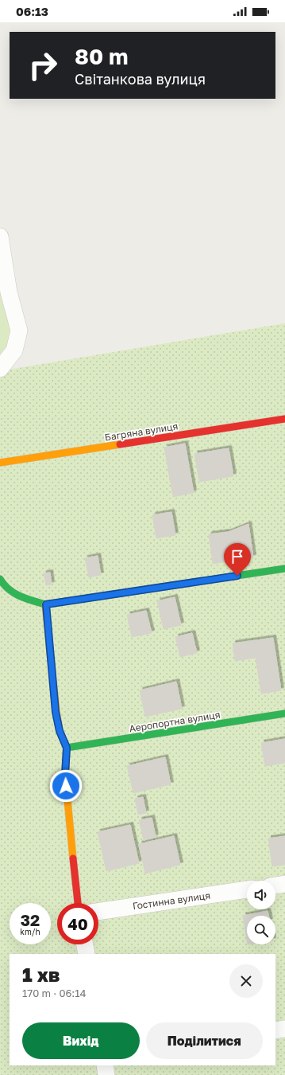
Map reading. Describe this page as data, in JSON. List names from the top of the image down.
{
  "streets": {
    "street": ["Багряна вулиця", "Аеропортна вулиця", "Гостинна вулиця"]
  },
  "page": {
    "status": "06:13",
    "turn": ["80 m", "Світанкова вулиця"],
    "speed": "32 km/h",
    "limit": "40",
    "heading": ["1 хв", "170 m · 06:14"],
    "buttons": ["Вихід", "Поділитися"]
  }
}
